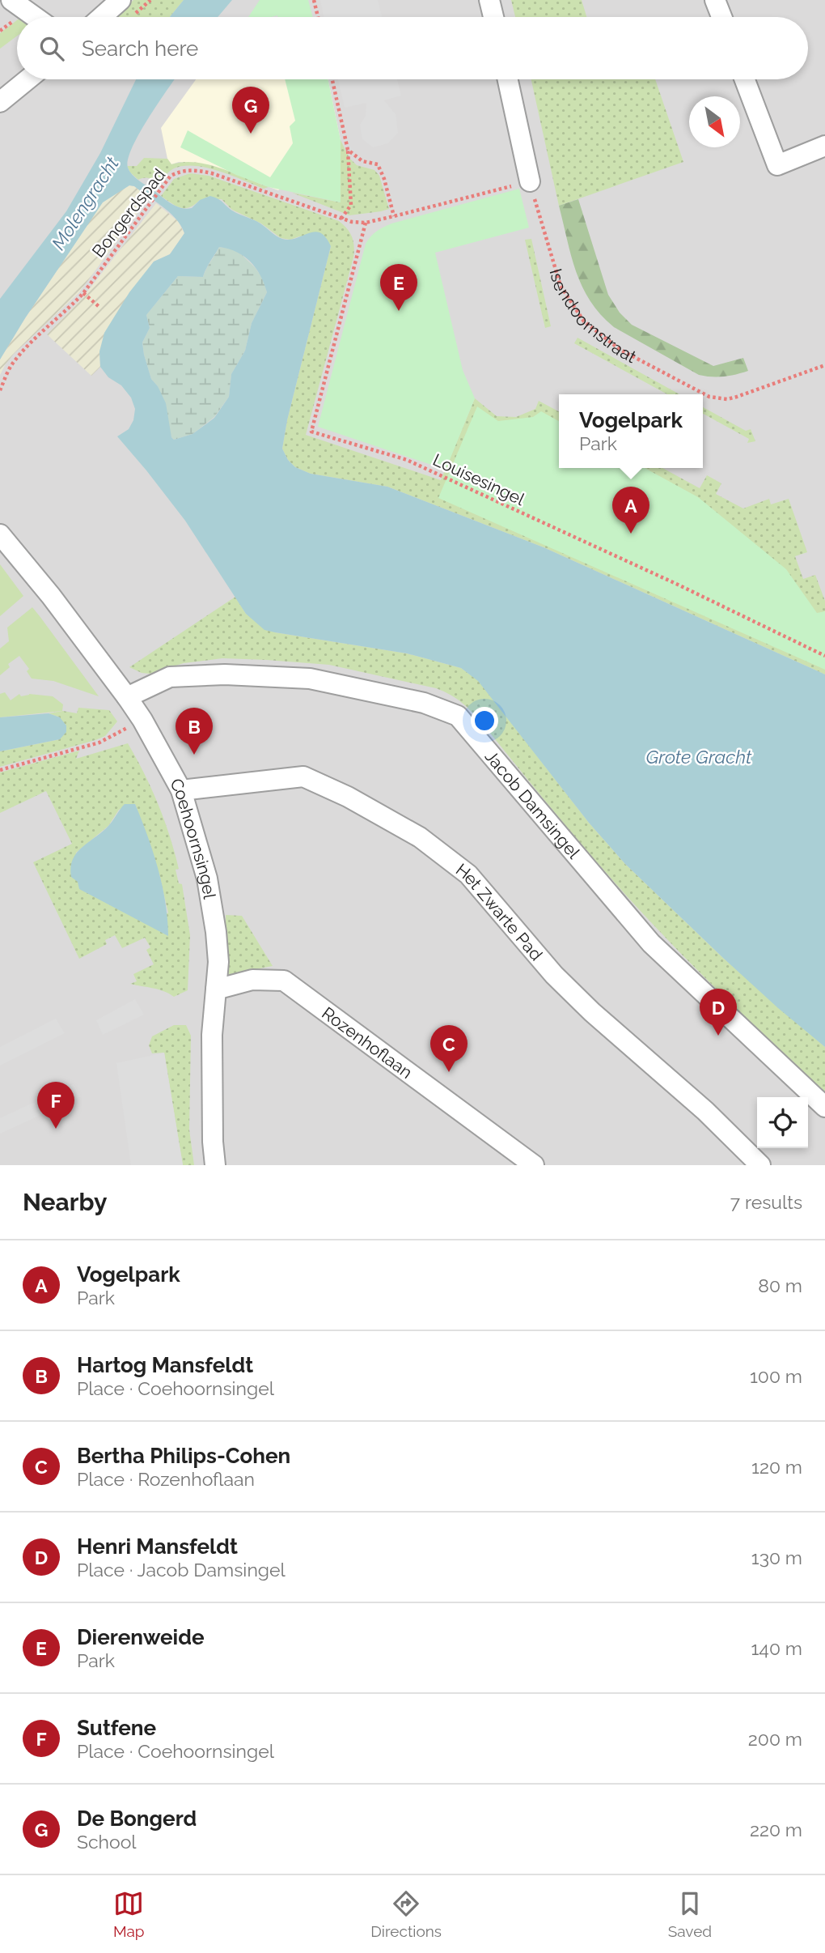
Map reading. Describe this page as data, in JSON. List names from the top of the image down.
{
  "streets": {
    "street": [
      "Jacob Damsingel",
      "Coehoornsingel",
      "Het Zwarte Pad",
      "Rozenhoflaan"
    ],
    "path": ["Bongerdspad", "Isendoornstraat", "Louisesingel"]
  },
  "crossings": [
    ["Bongerdspad", "Louisesingel"],
    ["Jacob Damsingel", "Coehoornsingel"],
    ["Coehoornsingel", "Het Zwarte Pad"],
    ["Coehoornsingel", "Rozenhoflaan"]
  ],
  "water": ["Molengracht", "Grote Gracht"],
  "north": "bottom right",
  "page": {
    "search": "Search here",
    "pins": [
      "G",
      "E",
      "A",
      "B",
      "D",
      "C",
      "F"
    ],
    "popup": ["Vogelpark", "Park"],
    "heading": ["Nearby", "7 results"],
    "list": [
      {
        "mark": "A",
        "name": "Vogelpark",
        "note": "Park",
        "value": "80 m"
      },
      {
        "mark": "B",
        "name": "Hartog Mansfeldt",
        "note": "Place · Coehoornsingel",
        "value": "100 m"
      },
      {
        "mark": "C",
        "name": "Bertha Philips-Cohen",
        "note": "Place · Rozenhoflaan",
        "value": "120 m"
      },
      {
        "mark": "D",
        "name": "Henri Mansfeldt",
        "note": "Place · Jacob Damsingel",
        "value": "130 m"
      },
      {
        "mark": "E",
        "name": "Dierenweide",
        "note": "Park",
        "value": "140 m"
      },
      {
        "mark": "F",
        "name": "Sutfene",
        "note": "Place · Coehoornsingel",
        "value": "200 m"
      },
      {
        "mark": "G",
        "name": "De Bongerd",
        "note": "School",
        "value": "220 m"
      }
    ],
    "nav": ["Map", "Directions", "Saved"]
  }
}
